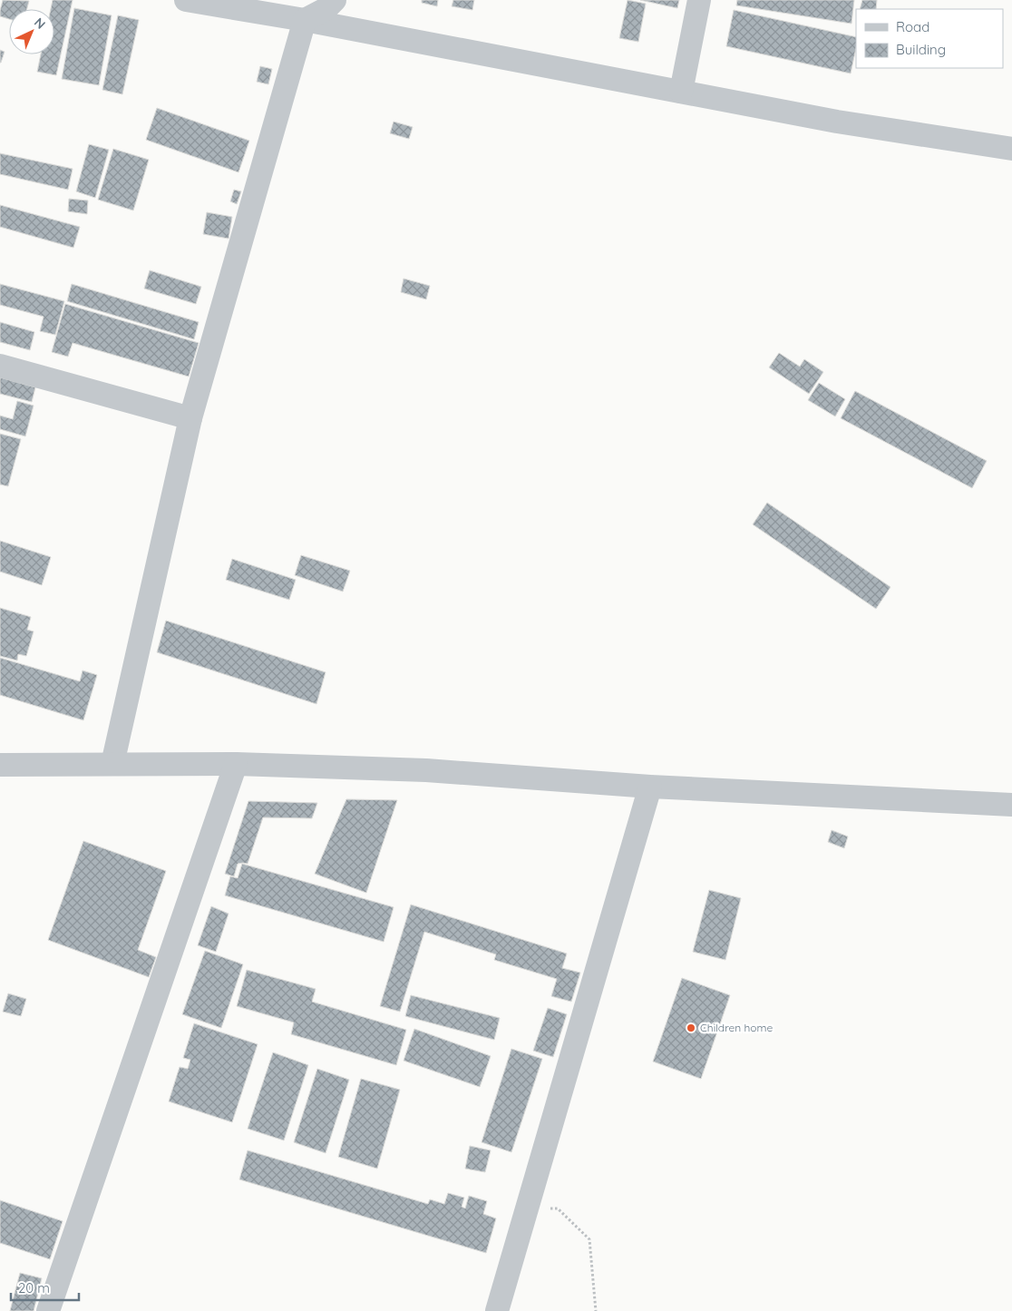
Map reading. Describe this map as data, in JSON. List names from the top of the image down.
{
  "places": ["Children home"],
  "legend": ["Road", "Building"],
  "scale_bar": "20 m",
  "north": "top right"
}
